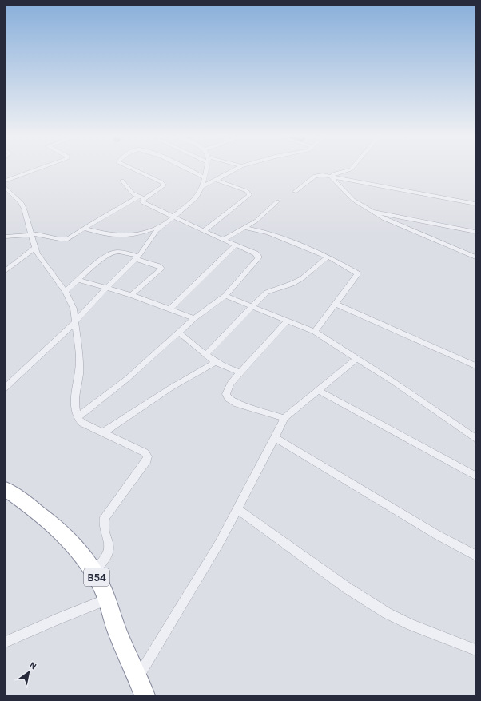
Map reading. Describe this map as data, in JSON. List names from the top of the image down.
{
  "streets": {
    "highway": ["B54"]
  },
  "north": "top right"
}
